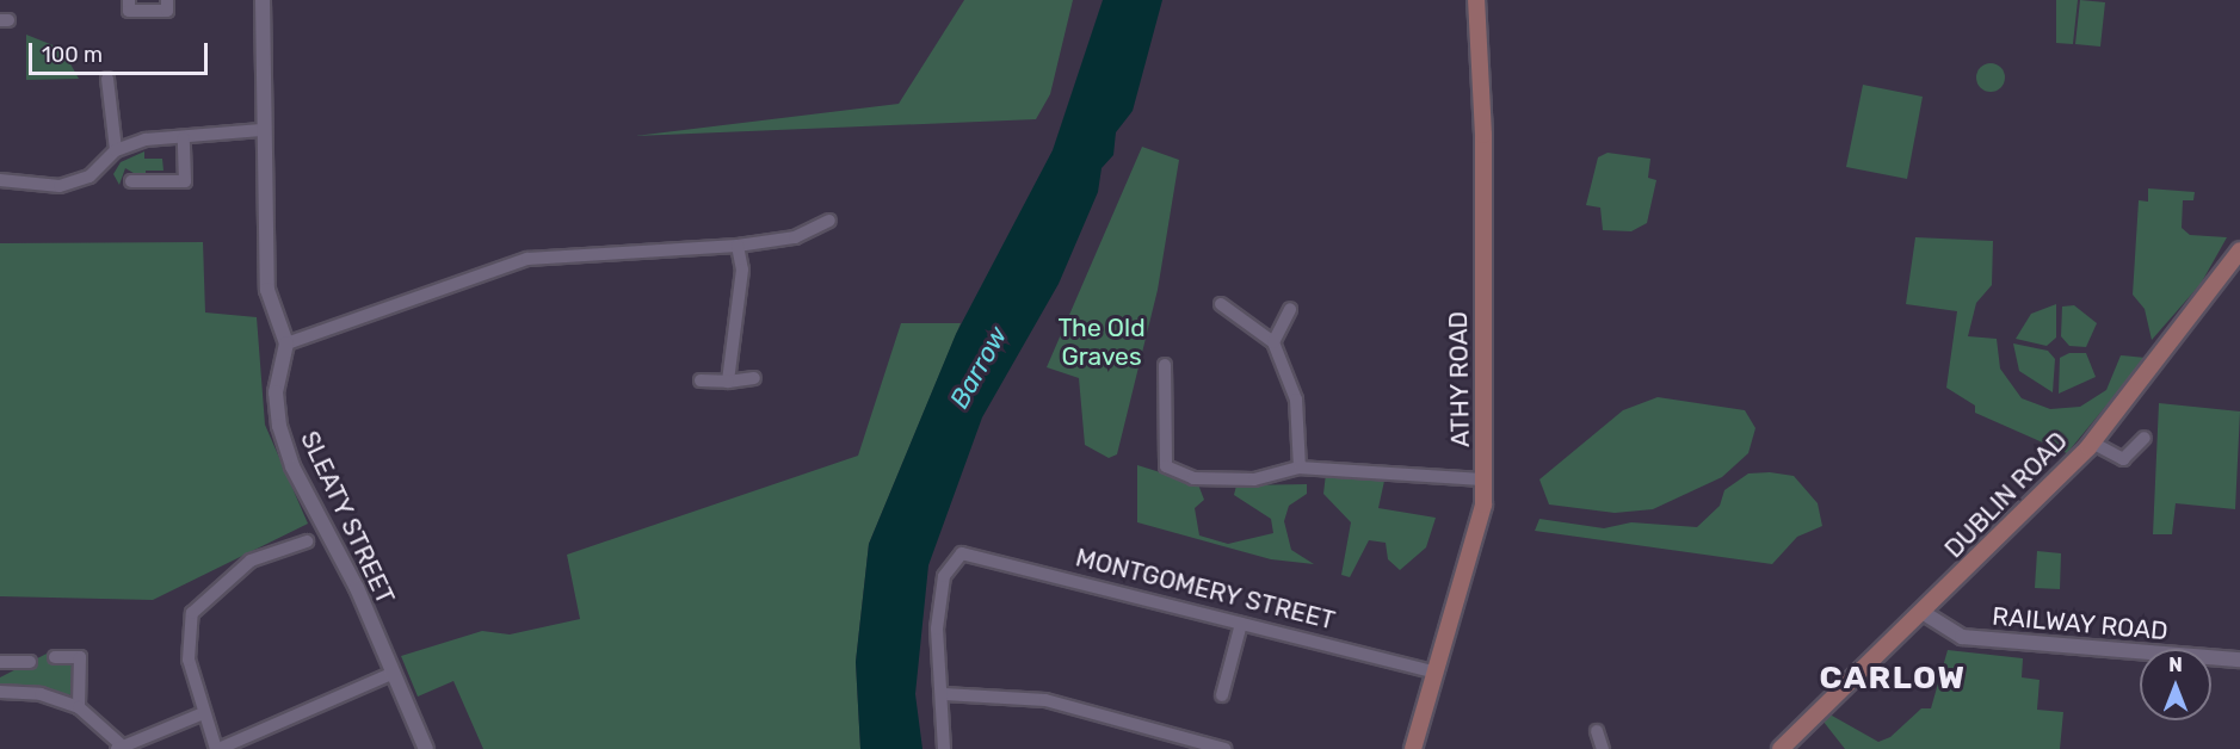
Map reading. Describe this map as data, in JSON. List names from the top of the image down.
{
  "streets": {
    "main road": ["ATHY ROAD", "DUBLIN ROAD"],
    "street": ["SLEATY STREET", "MONTGOMERY STREET", "RAILWAY ROAD"]
  },
  "crossings": [
    ["ATHY ROAD", "MONTGOMERY STREET"],
    ["DUBLIN ROAD", "RAILWAY ROAD"]
  ],
  "districts": ["CARLOW"],
  "water": ["Barrow"],
  "parks": ["The Old Graves"],
  "scale_bar": "100 m",
  "north": "top"
}
